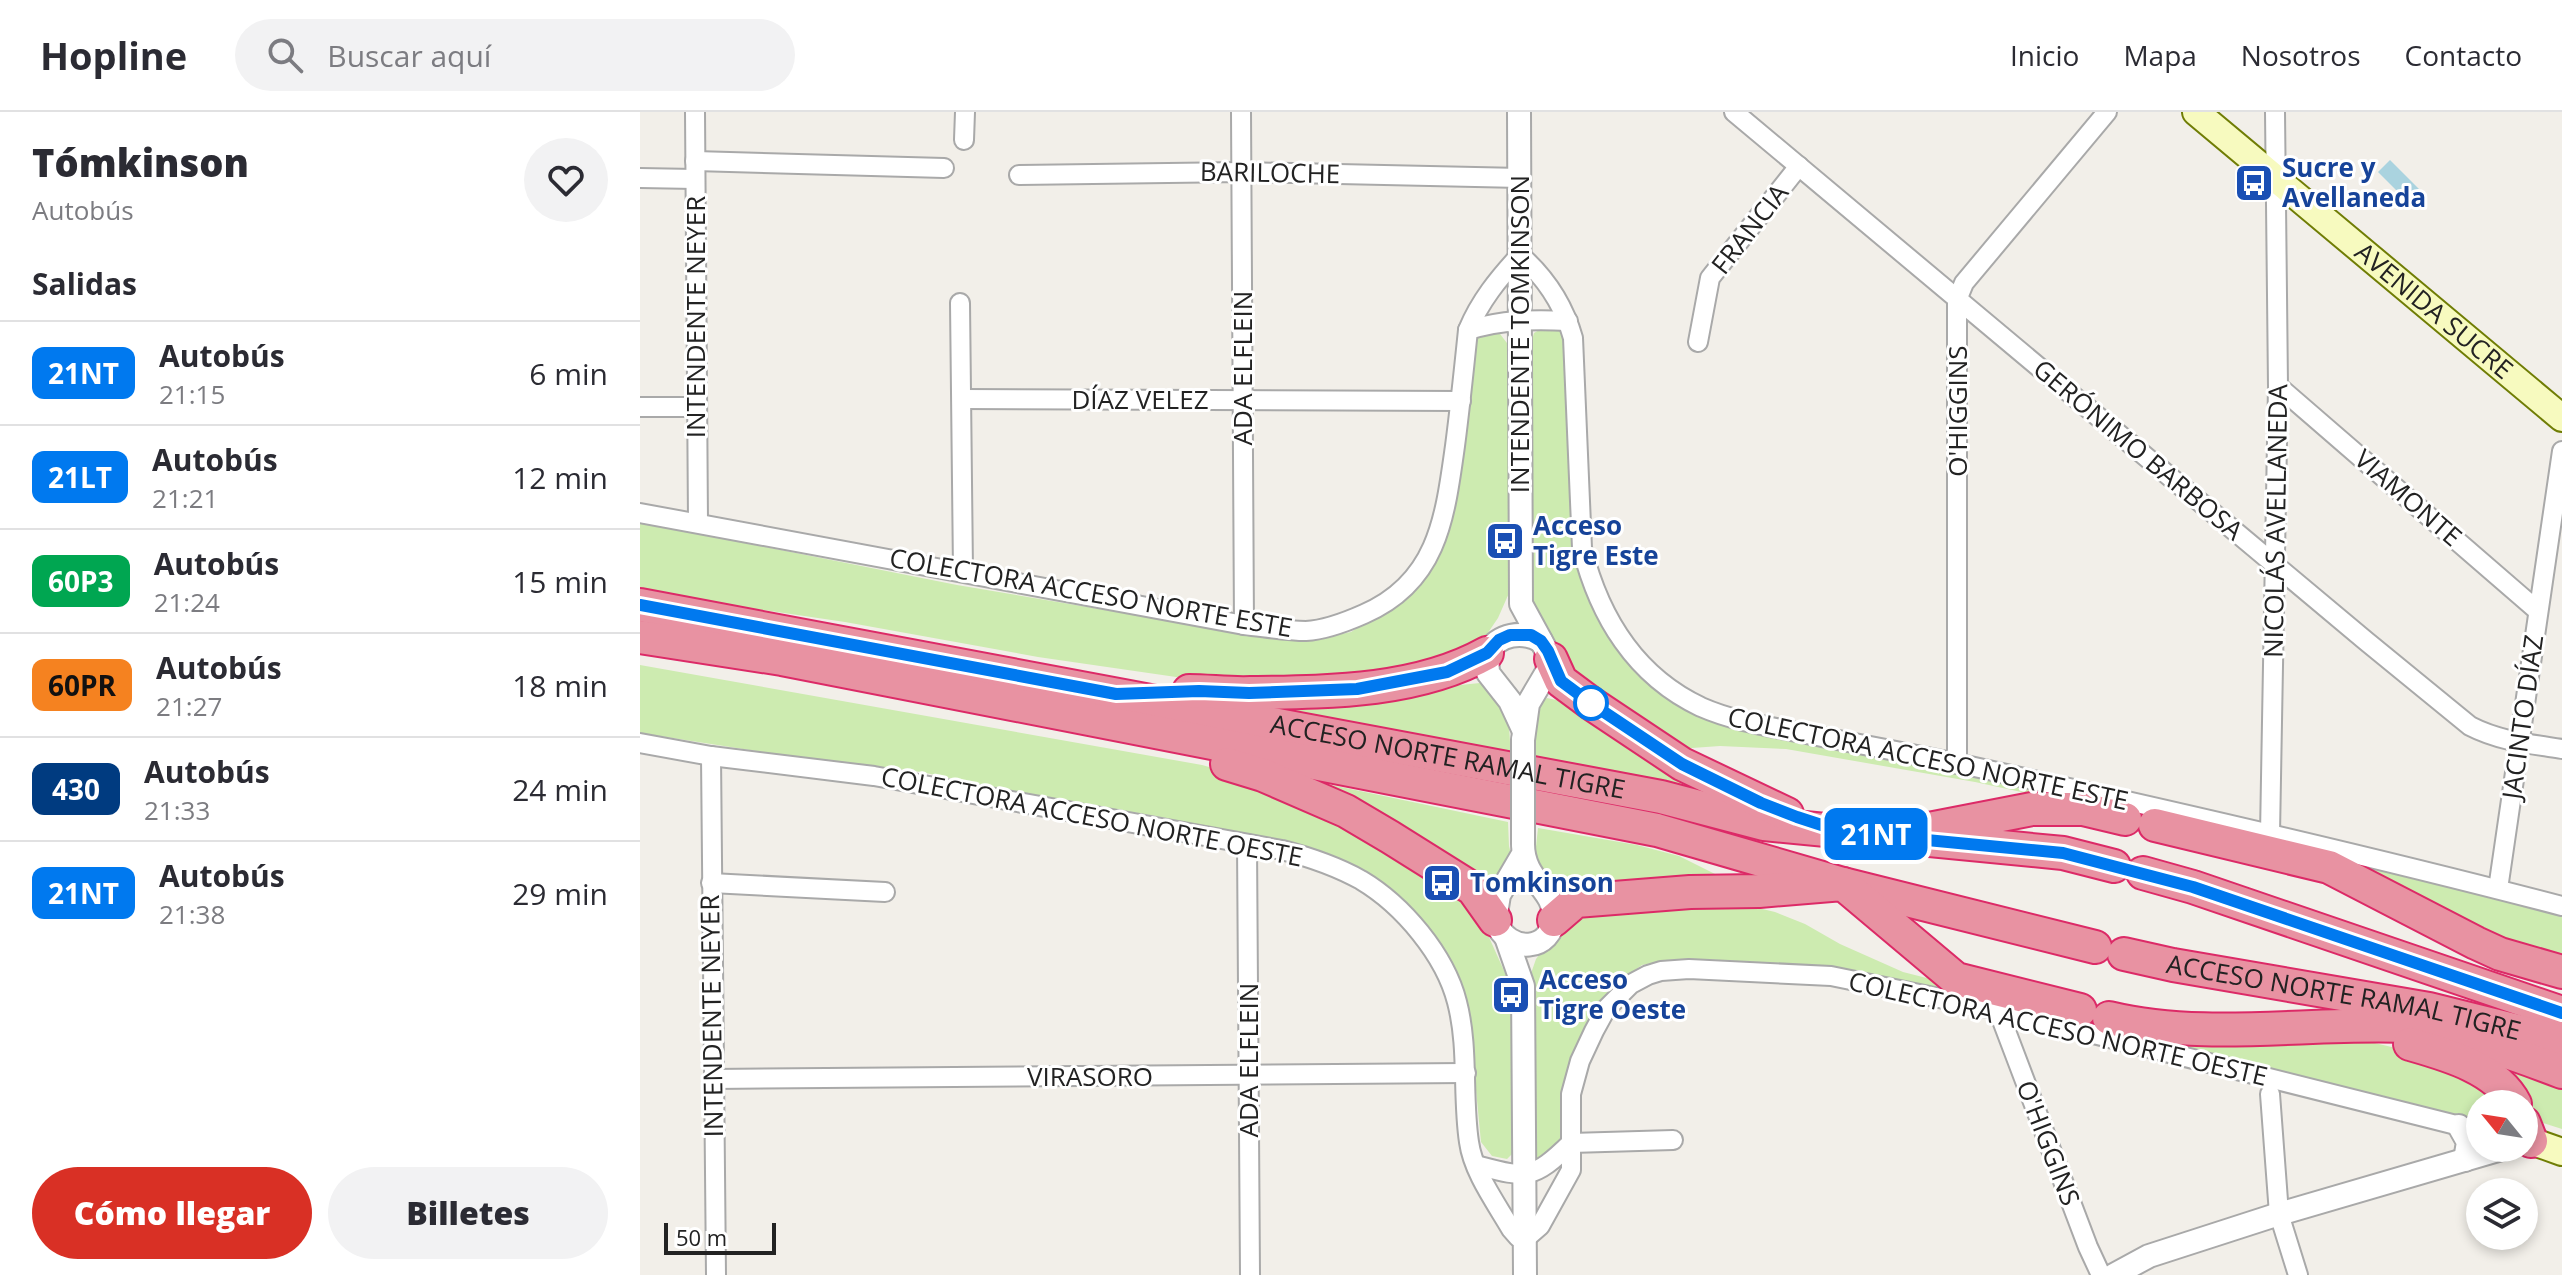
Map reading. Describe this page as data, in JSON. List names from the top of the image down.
{
  "streets": {
    "highway": ["ACCESO NORTE RAMAL TIGRE"],
    "main road": ["AVENIDA SUCRE"],
    "street": [
      "BARILOCHE",
      "FRANCIA",
      "INTENDENTE NEYER",
      "INTENDENTE TOMKINSON",
      "ADA ELFLEIN",
      "DÍAZ VELEZ",
      "O'HIGGINS",
      "GERÓNIMO BARBOSA",
      "VIAMONTE",
      "NICOLÁS AVELLANEDA",
      "COLECTORA ACCESO NORTE ESTE",
      "JACINTO DÍAZ",
      "COLECTORA ACCESO NORTE OESTE",
      "VIRASORO"
    ]
  },
  "crossings": [
    ["BARILOCHE", "INTENDENTE TOMKINSON"],
    ["BARILOCHE", "ADA ELFLEIN"],
    ["FRANCIA", "GERÓNIMO BARBOSA"],
    ["AVENIDA SUCRE", "NICOLÁS AVELLANEDA"],
    ["INTENDENTE NEYER", "COLECTORA ACCESO NORTE ESTE"],
    ["INTENDENTE NEYER", "COLECTORA ACCESO NORTE OESTE"],
    ["INTENDENTE NEYER", "VIRASORO"],
    ["INTENDENTE TOMKINSON", "COLECTORA ACCESO NORTE ESTE"],
    ["ADA ELFLEIN", "DÍAZ VELEZ"],
    ["ADA ELFLEIN", "COLECTORA ACCESO NORTE ESTE"],
    ["ADA ELFLEIN", "COLECTORA ACCESO NORTE OESTE"],
    ["ADA ELFLEIN", "VIRASORO"],
    ["DÍAZ VELEZ", "COLECTORA ACCESO NORTE ESTE"],
    ["O'HIGGINS", "GERÓNIMO BARBOSA"],
    ["O'HIGGINS", "COLECTORA ACCESO NORTE ESTE"],
    ["O'HIGGINS", "COLECTORA ACCESO NORTE OESTE"],
    ["GERÓNIMO BARBOSA", "NICOLÁS AVELLANEDA"],
    ["GERÓNIMO BARBOSA", "JACINTO DÍAZ"],
    ["VIAMONTE", "NICOLÁS AVELLANEDA"],
    ["VIAMONTE", "JACINTO DÍAZ"],
    ["NICOLÁS AVELLANEDA", "COLECTORA ACCESO NORTE ESTE"],
    ["COLECTORA ACCESO NORTE ESTE", "JACINTO DÍAZ"],
    ["COLECTORA ACCESO NORTE OESTE", "VIRASORO"]
  ],
  "places": {
    "bus stop": [
      "Sucre y Avellaneda",
      "Acceso Tigre Este",
      "Tomkinson",
      "Acceso Tigre Oeste"
    ]
  },
  "lines": ["bus line 21NT"],
  "scale_bar": "50 m",
  "north": "top left",
  "page": {
    "header": "Hopline",
    "search": "Buscar aquí",
    "nav": [
      "Inicio",
      "Mapa",
      "Nosotros",
      "Contacto"
    ],
    "heading": [
      ["Tómkinson", "Autobús"],
      "Salidas"
    ],
    "on_map": "21NT",
    "list": [
      {
        "mark": "21NT",
        "name": "Autobús",
        "note": "21:15",
        "value": "6 min"
      },
      {
        "mark": "21LT",
        "name": "Autobús",
        "note": "21:21",
        "value": "12 min"
      },
      {
        "mark": "60P3",
        "name": "Autobús",
        "note": "21:24",
        "value": "15 min"
      },
      {
        "mark": "60PR",
        "name": "Autobús",
        "note": "21:27",
        "value": "18 min"
      },
      {
        "mark": "430",
        "name": "Autobús",
        "note": "21:33",
        "value": "24 min"
      },
      {
        "mark": "21NT",
        "name": "Autobús",
        "note": "21:38",
        "value": "29 min"
      }
    ],
    "buttons": ["Cómo llegar", "Billetes"],
    "scale": "50 m"
  }
}
